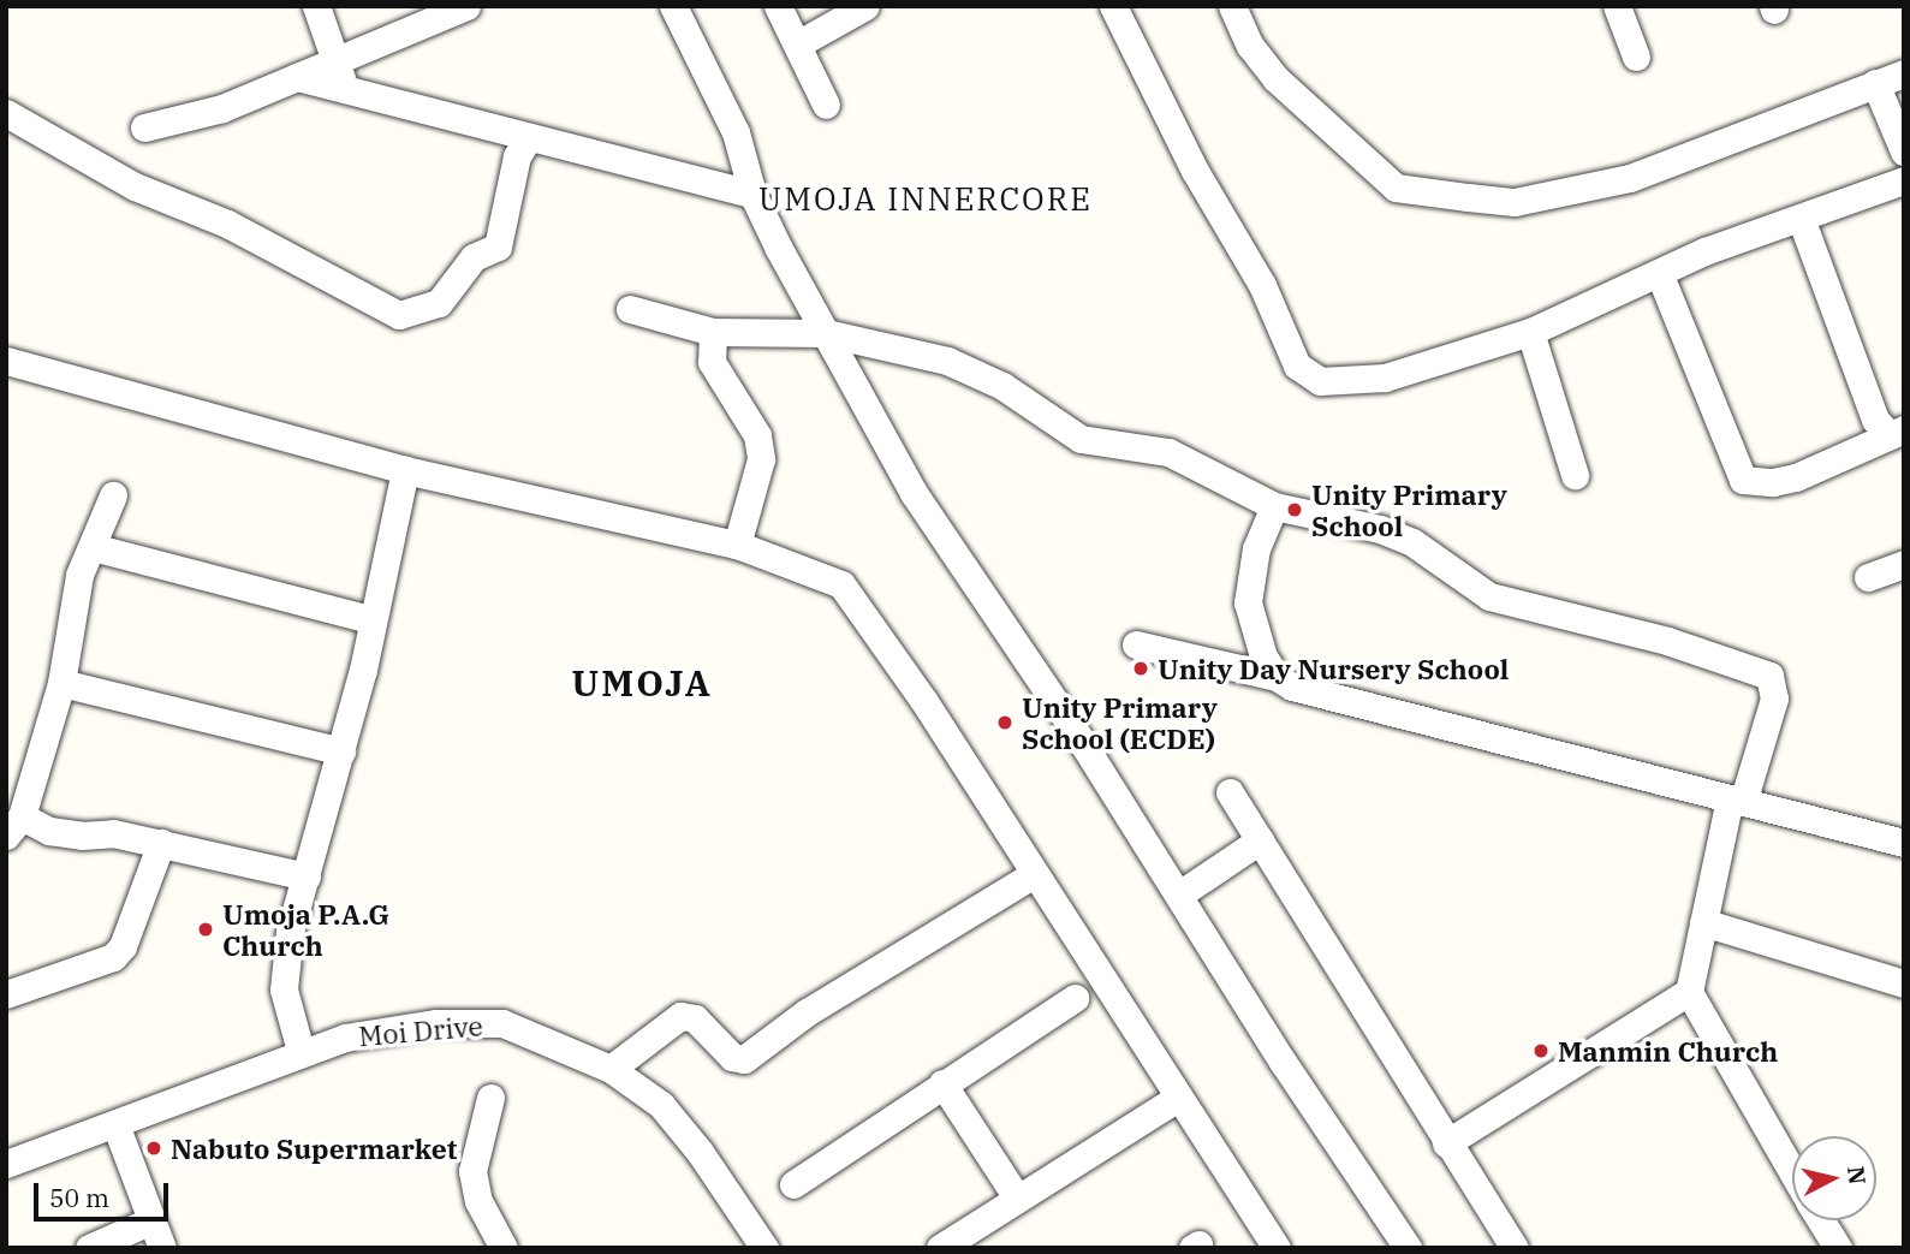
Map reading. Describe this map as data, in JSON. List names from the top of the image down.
{
  "streets": {
    "street": ["Moi Drive"]
  },
  "districts": ["UMOJA INNERCORE", "UMOJA"],
  "places": [
    "Unity Primary School",
    "Unity Day Nursery School",
    "Unity Primary School (ECDE)",
    "Umoja P.A.G Church",
    "Manmin Church",
    "Nabuto Supermarket"
  ],
  "scale_bar": "50 m",
  "north": "right"
}
